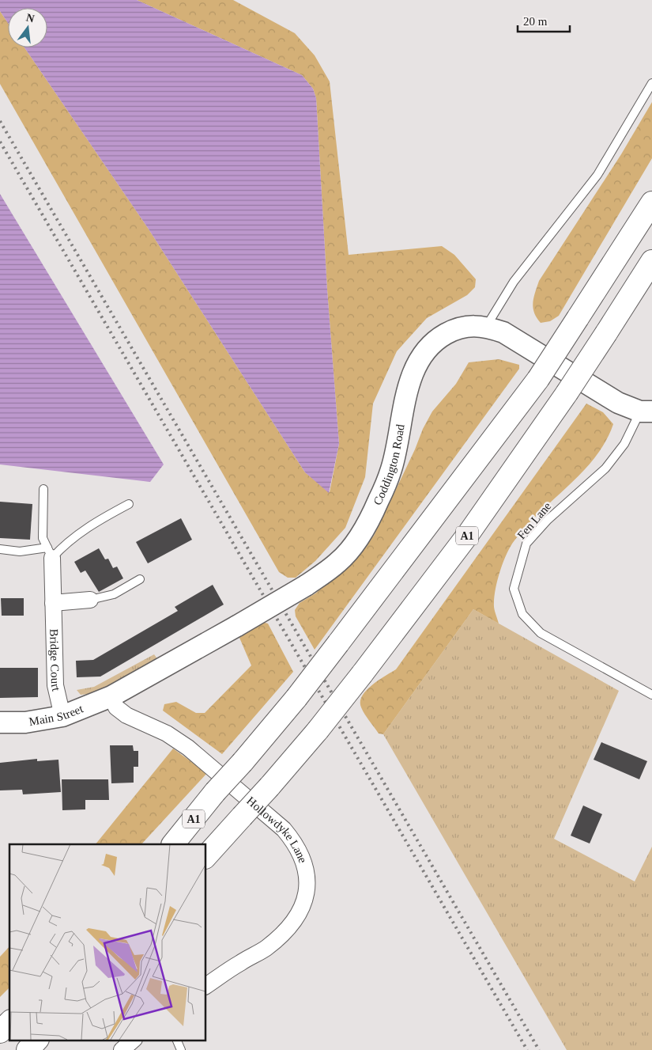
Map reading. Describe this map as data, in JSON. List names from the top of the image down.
{
  "streets": {
    "highway": ["A1"],
    "street": [
      "Coddington Road",
      "Bridge Court",
      "Main Street",
      "Hollowdyke Lane"
    ],
    "lane": ["Fen Lane"]
  },
  "crossings": [
    ["Coddington Road", "Fen Lane"],
    ["Coddington Road", "Main Street"],
    ["Coddington Road", "Hollowdyke Lane"],
    ["Bridge Court", "Main Street"],
    ["Main Street", "Hollowdyke Lane"]
  ],
  "scale_bar": "20 m",
  "north": "top"
}
